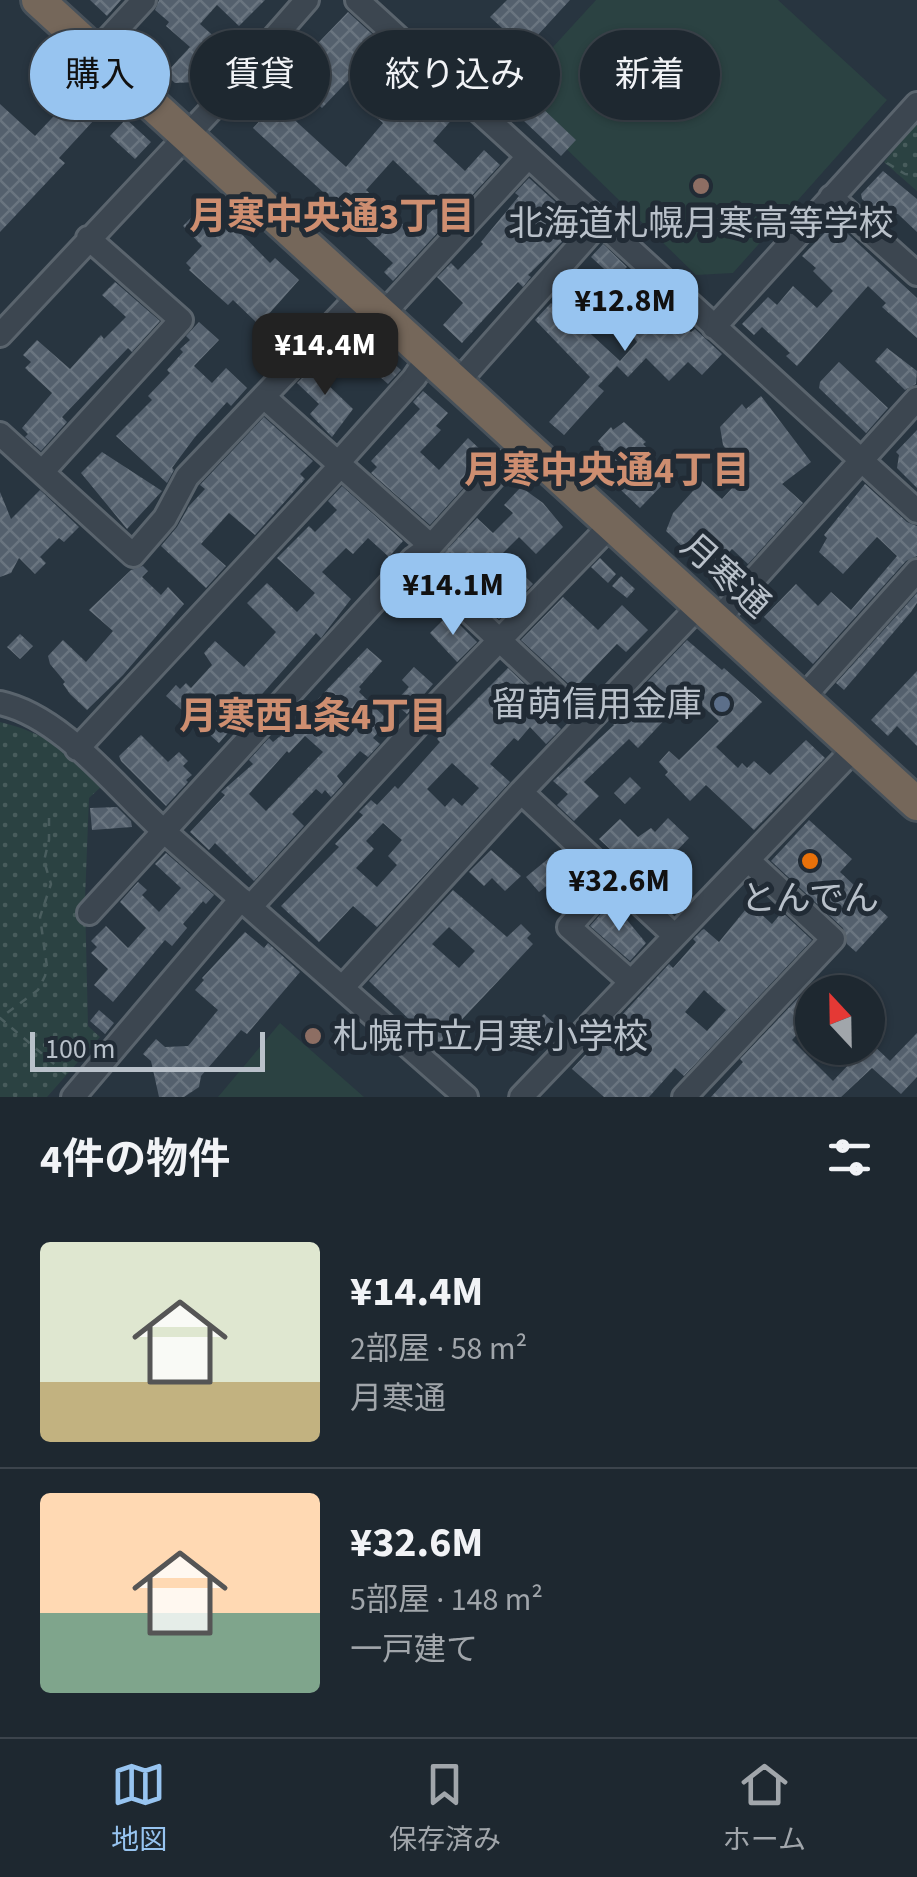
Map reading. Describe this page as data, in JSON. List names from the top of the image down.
{
  "streets": {
    "highway": ["月寒通"]
  },
  "districts": ["月寒中央通3丁目", "月寒中央通4丁目", "月寒西1条4丁目"],
  "places": [
    "北海道札幌月寒高等学校",
    "留萌信用金庫",
    "とんでん",
    "札幌市立月寒小学校"
  ],
  "scale_bar": "100 m",
  "north": "top",
  "page": {
    "chip": [
      "購入",
      "賃貸",
      "絞り込み",
      "新着"
    ],
    "price": [
      "¥12.8M",
      "¥14.4M",
      "¥14.1M",
      "¥32.6M"
    ],
    "scale": "100 m",
    "heading": "4件の物件",
    "list": [
      {
        "name": "¥14.4M",
        "note": "2部屋 · 58 m² · 月寒通"
      },
      {
        "name": "¥32.6M",
        "note": "5部屋 · 148 m² · 一戸建て"
      }
    ],
    "tabs": ["地図", "保存済み", "ホーム"]
  }
}
